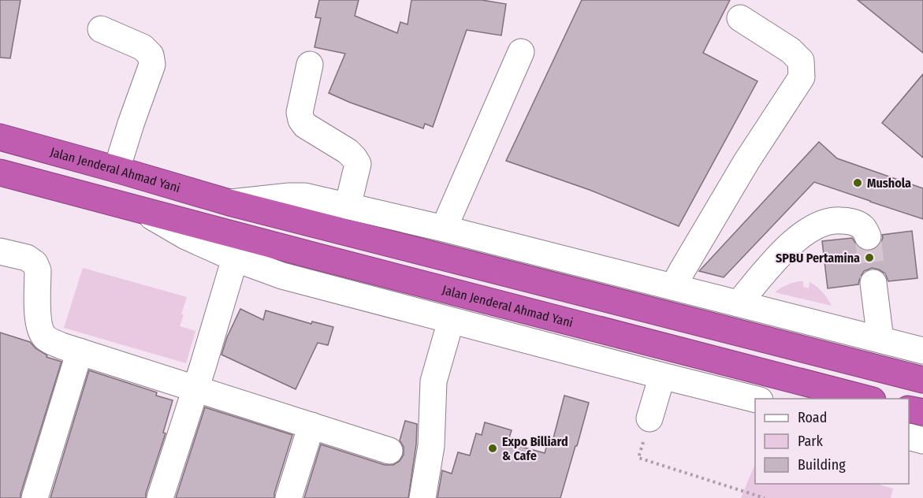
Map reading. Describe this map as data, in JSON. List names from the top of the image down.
{
  "streets": {
    "highway": ["Jalan Jenderal Ahmad Yani"]
  },
  "places": ["Mushola", "SPBU Pertamina", "Expo Billiard & Cafe"],
  "legend": ["Road", "Park", "Building"]
}
